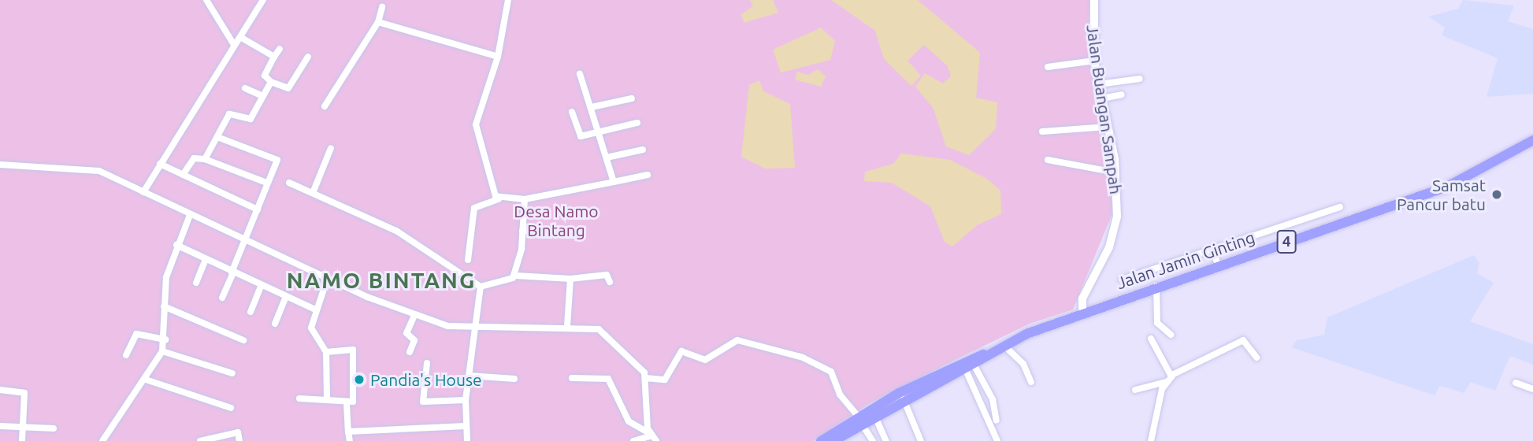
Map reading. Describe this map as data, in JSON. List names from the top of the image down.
{
  "streets": {
    "highway": ["4", "Jalan Jamin Ginting"],
    "street": ["Jalan Buangan Sampah"]
  },
  "crossings": [
    ["Jalan Buangan Sampah", "Jalan Jamin Ginting"]
  ],
  "districts": ["NAMO BINTANG"],
  "parks": ["Desa Namo Bintang"],
  "places": ["Samsat Pancur batu", "Pandia's House"]
}
